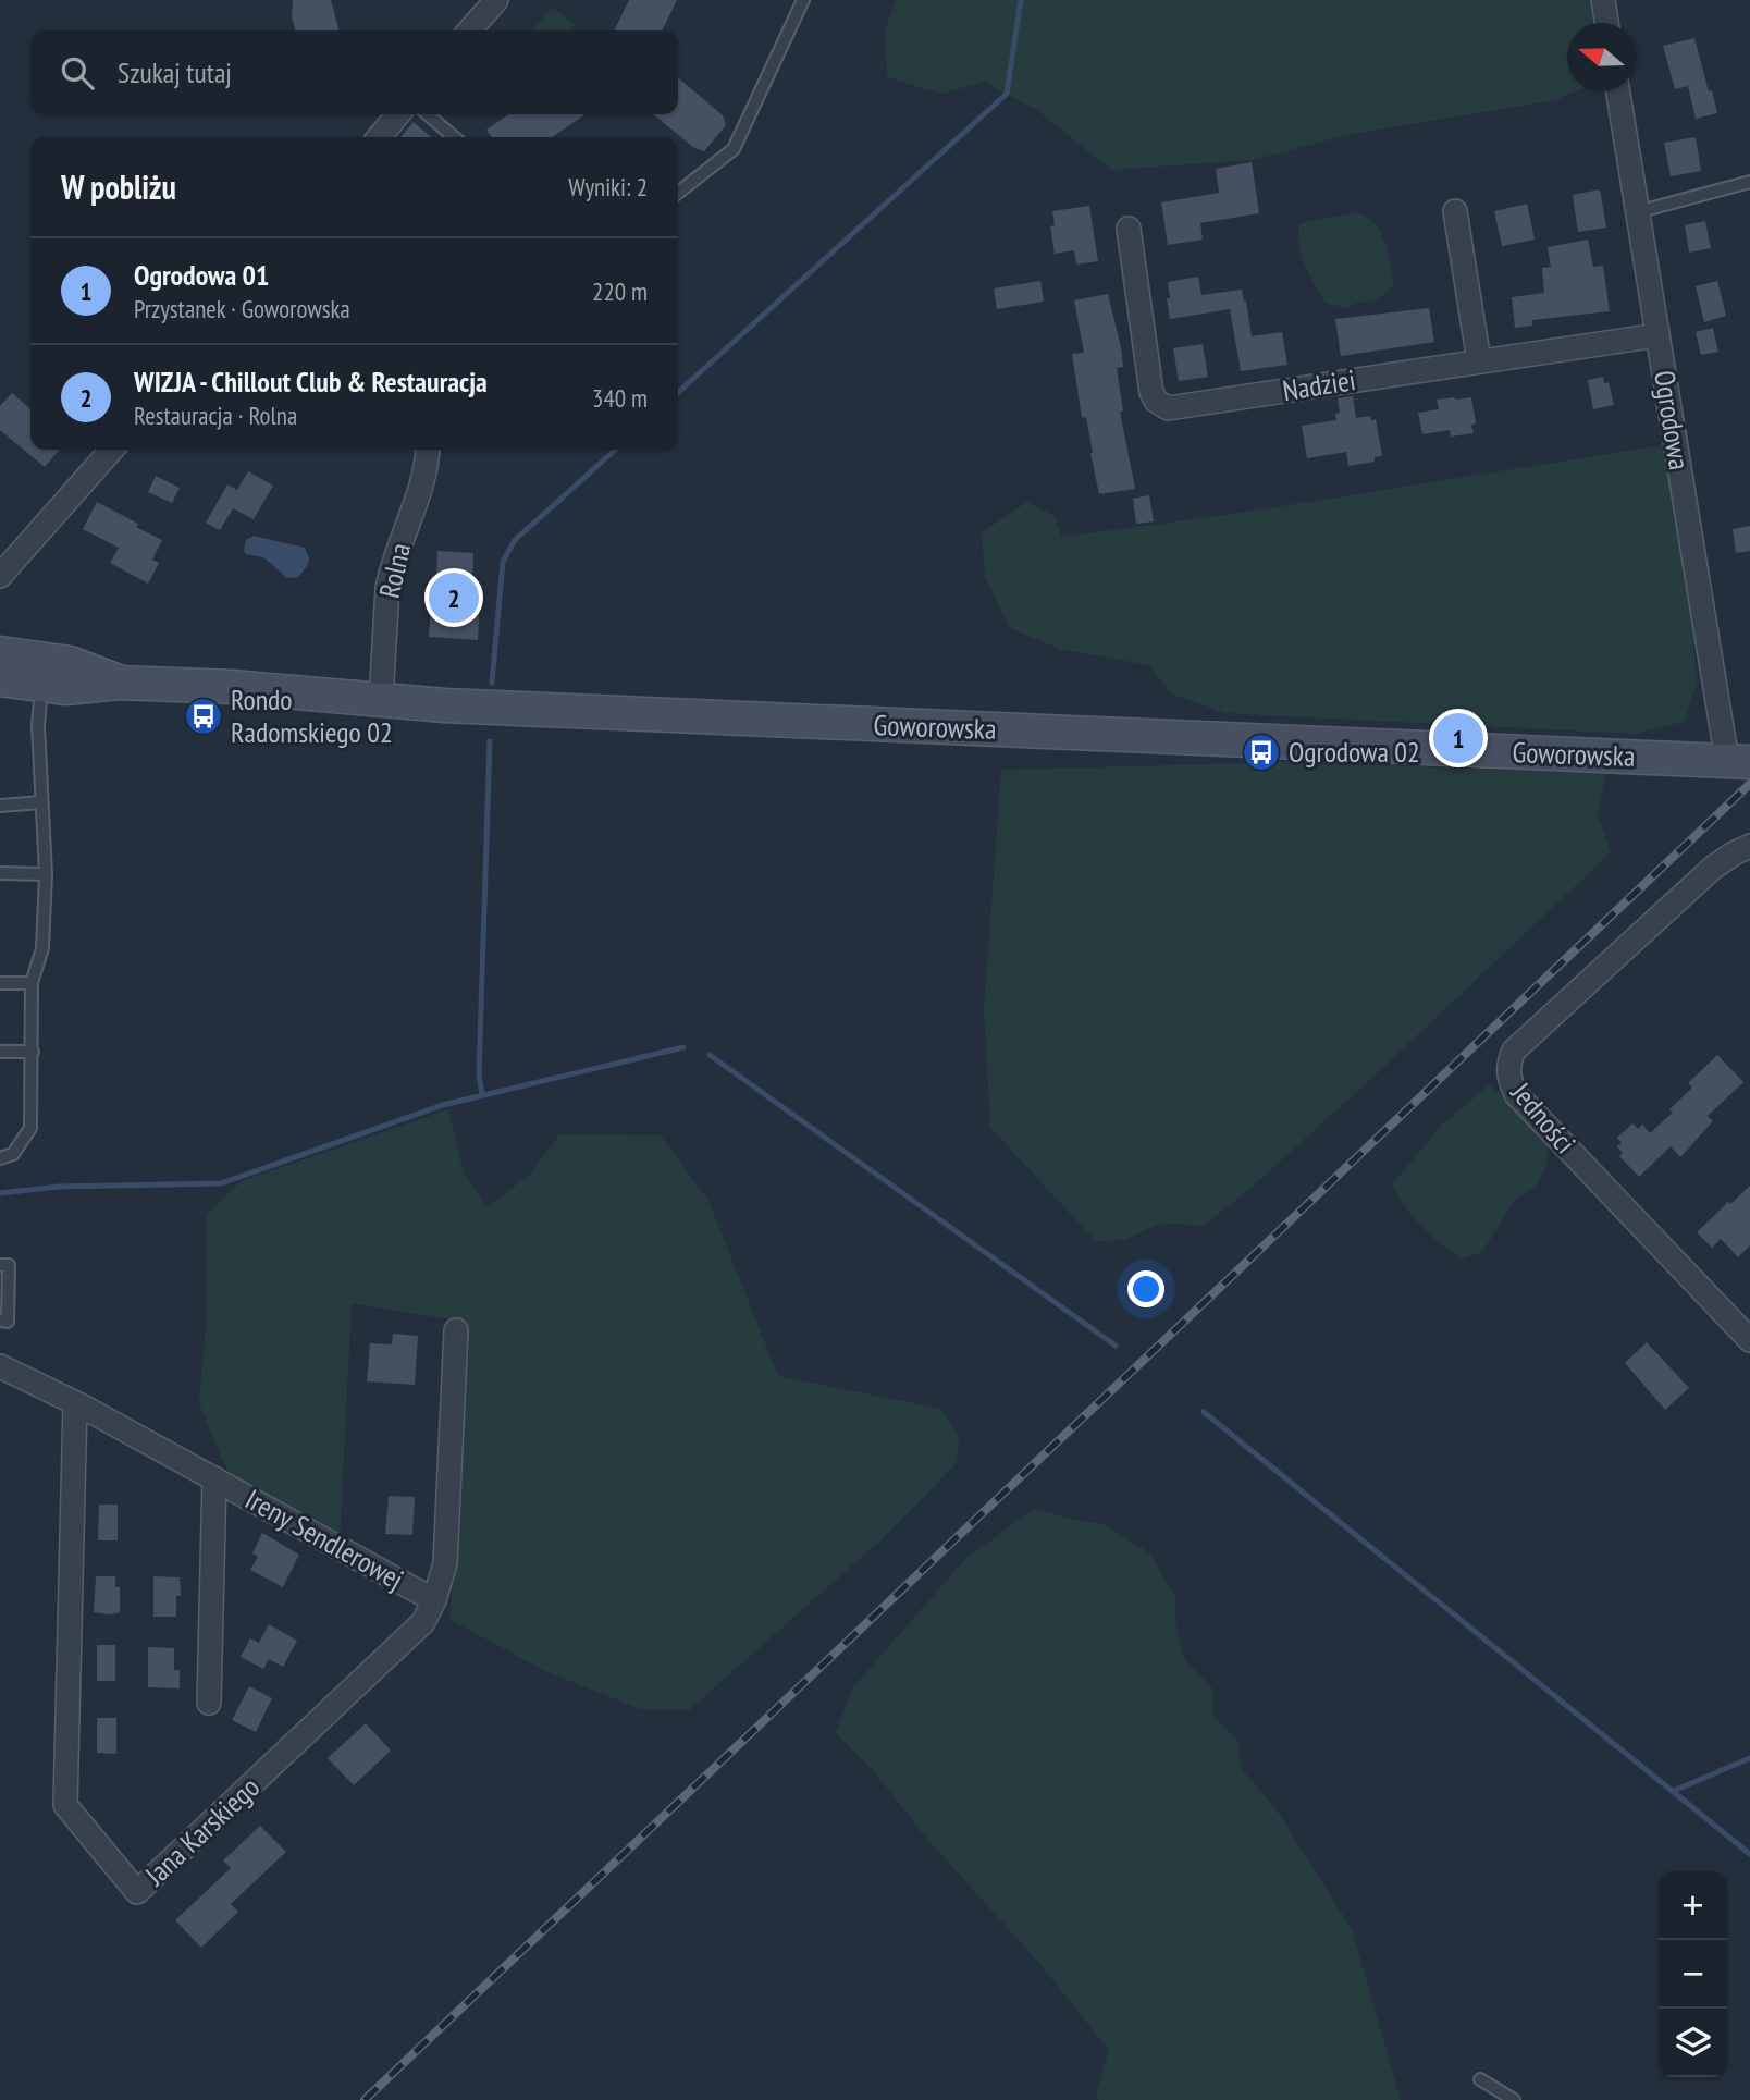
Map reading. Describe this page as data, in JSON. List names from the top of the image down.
{
  "streets": {
    "main road": ["Goworowska"],
    "street": [
      "Nadziei",
      "Ogrodowa",
      "Rolna",
      "Jedności",
      "Ireny Sendlerowej",
      "Jana Karskiego"
    ]
  },
  "crossings": [
    ["Nadziei", "Ogrodowa"],
    ["Ogrodowa", "Goworowska"],
    ["Rolna", "Goworowska"],
    ["Ireny Sendlerowej", "Jana Karskiego"]
  ],
  "places": {
    "bus stop": ["Rondo Radomskiego 02", "Ogrodowa 02"]
  },
  "north": "left",
  "page": {
    "search": "Szukaj tutaj",
    "heading": ["W pobliżu", "Wyniki: 2"],
    "list": [
      {
        "mark": "1",
        "name": "Ogrodowa 01",
        "note": "Przystanek · Goworowska",
        "value": "220 m"
      },
      {
        "mark": "2",
        "name": "WIZJA - Chillout Club & Restauracja",
        "note": "Restauracja · Rolna",
        "value": "340 m"
      }
    ],
    "pins": ["2", "1"],
    "map_buttons": ["+", "−"]
  }
}
